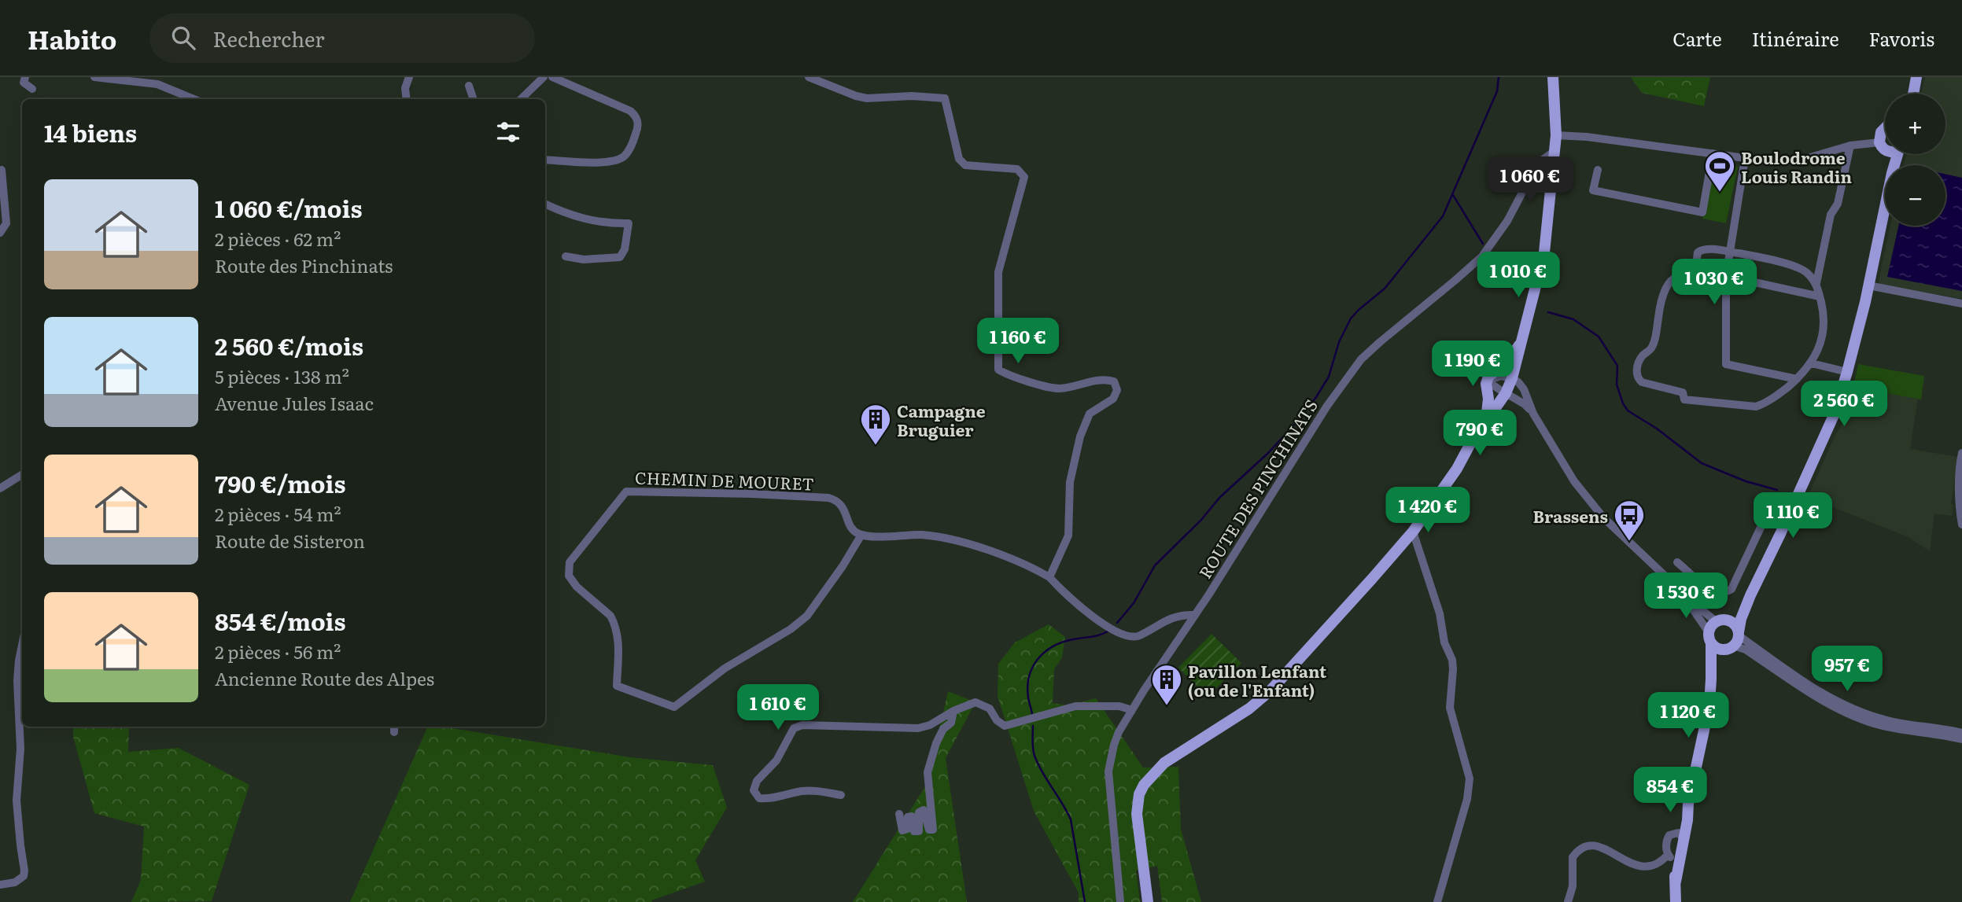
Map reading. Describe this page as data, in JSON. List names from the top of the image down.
{
  "streets": {
    "street": ["CHEMIN DE MOURET", "ROUTE DES PINCHINATS"]
  },
  "places": {
    "sports": ["Boulodrome Louis Randin"],
    "building": ["Campagne Bruguier", "Pavillon Lenfant (ou de l'Enfant)"],
    "bus stop": ["Brassens"]
  },
  "page": {
    "header": "Habito",
    "search": "Rechercher",
    "nav": ["Carte", "Itinéraire", "Favoris"],
    "map_buttons": ["+", "−"],
    "heading": "14 biens",
    "price": [
      "1 060 €",
      "1 010 €",
      "1 030 €",
      "1 160 €",
      "1 190 €",
      "2 560 €",
      "790 €",
      "1 420 €",
      "1 110 €",
      "1 530 €",
      "957 €",
      "1 610 €",
      "1 120 €",
      "854 €"
    ],
    "list": [
      {
        "name": "1 060 €/mois",
        "note": "2 pièces · 62 m² · Route des Pinchinats"
      },
      {
        "name": "2 560 €/mois",
        "note": "5 pièces · 138 m² · Avenue Jules Isaac"
      },
      {
        "name": "790 €/mois",
        "note": "2 pièces · 54 m² · Route de Sisteron"
      },
      {
        "name": "854 €/mois",
        "note": "2 pièces · 56 m² · Ancienne Route des Alpes"
      }
    ]
  }
}
